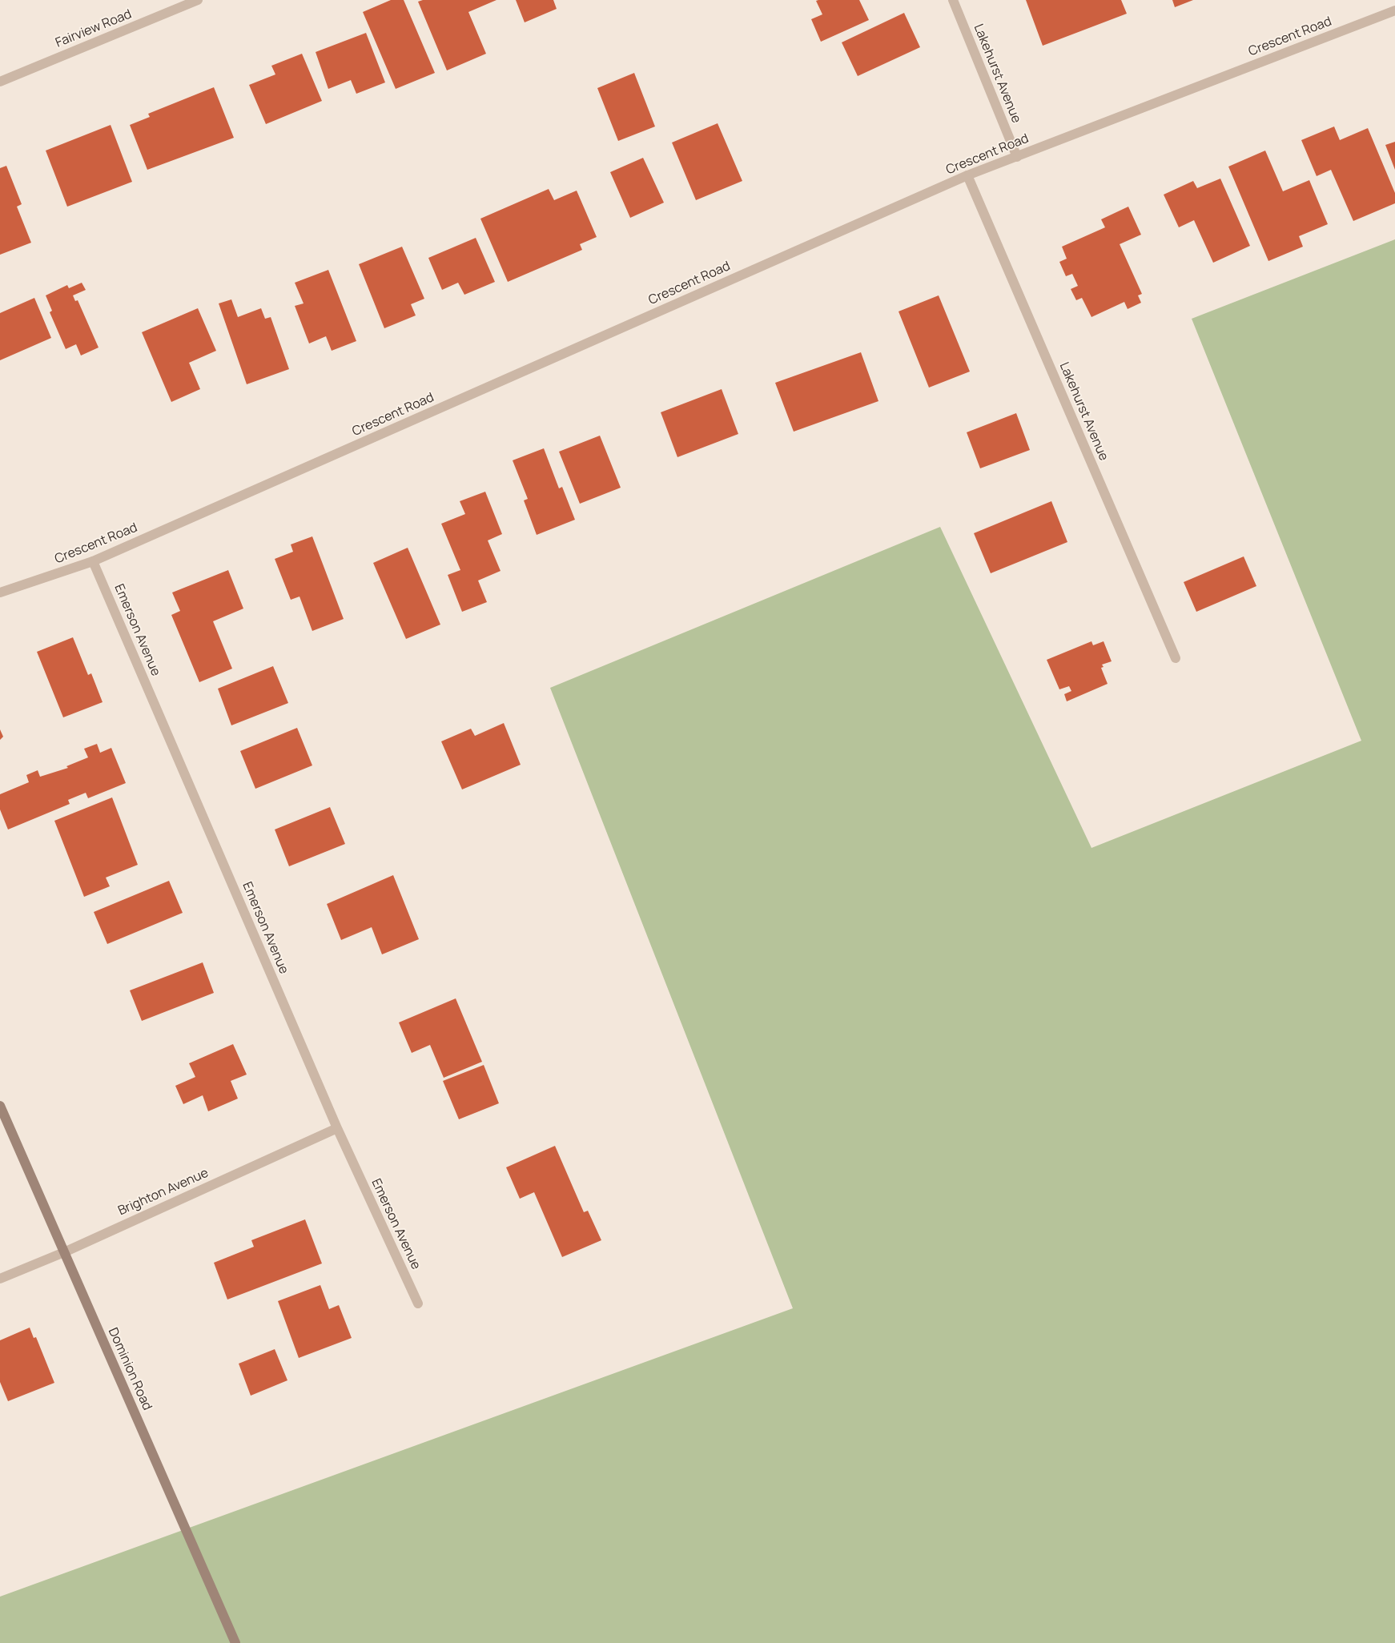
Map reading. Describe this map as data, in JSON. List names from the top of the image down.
{
  "streets": {
    "main road": ["Dominion Road"],
    "street": [
      "Fairview Road",
      "Crescent Road",
      "Lakehurst Avenue",
      "Emerson Avenue",
      "Brighton Avenue"
    ]
  },
  "crossings": [
    ["Crescent Road", "Lakehurst Avenue"],
    ["Crescent Road", "Emerson Avenue"],
    ["Emerson Avenue", "Brighton Avenue"],
    ["Brighton Avenue", "Dominion Road"]
  ]
}
